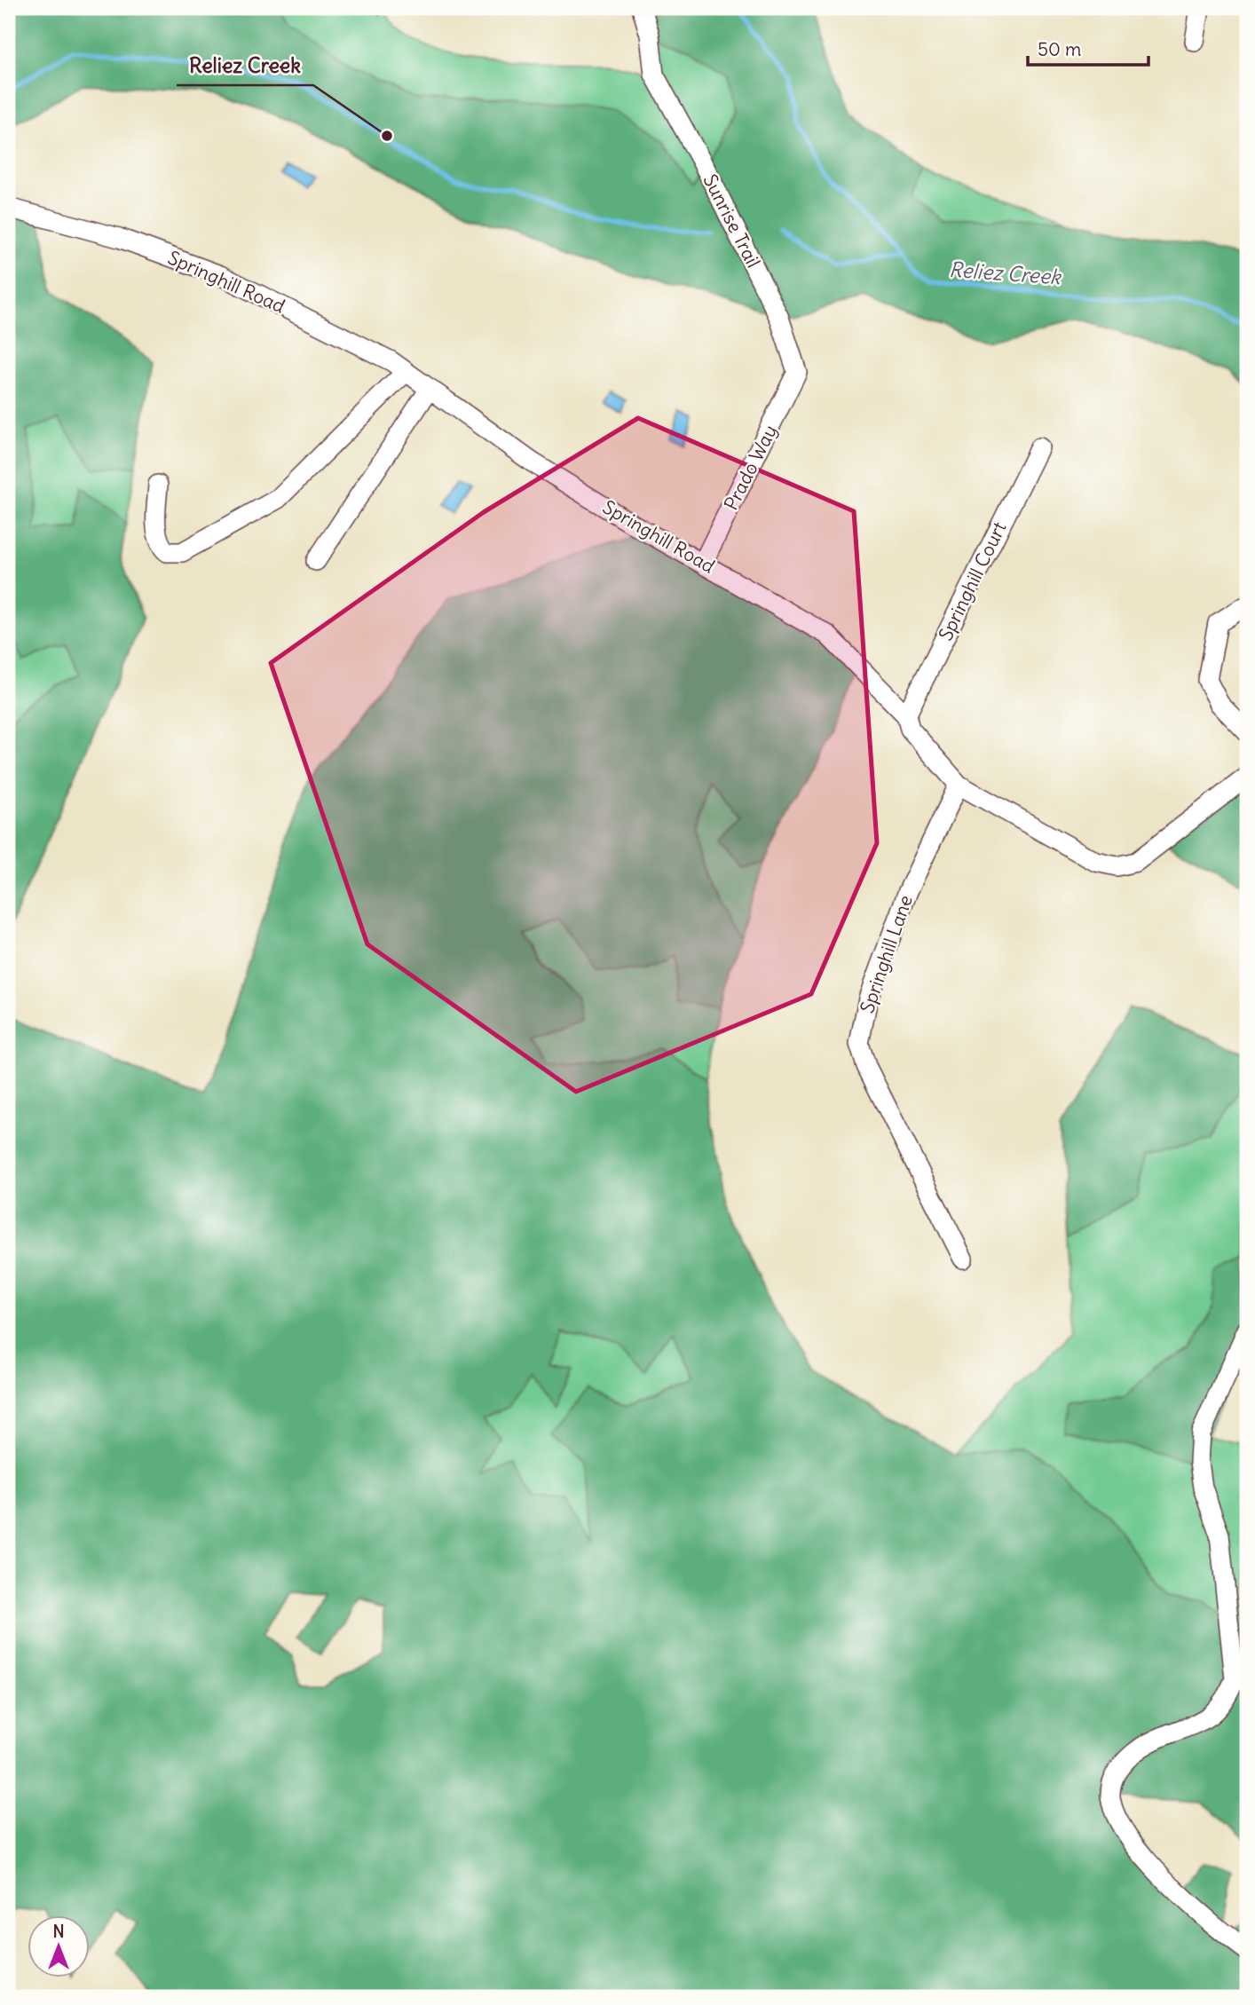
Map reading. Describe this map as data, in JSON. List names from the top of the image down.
{
  "streets": {
    "street": [
      "Sunrise Trail",
      "Springhill Road",
      "Prado Way",
      "Springhill Court",
      "Springhill Lane"
    ]
  },
  "crossings": [
    ["Sunrise Trail", "Prado Way"],
    ["Springhill Road", "Prado Way"],
    ["Springhill Road", "Springhill Court"],
    ["Springhill Road", "Springhill Lane"]
  ],
  "water": ["Reliez Creek"],
  "places": ["Reliez Creek"],
  "scale_bar": "50 m",
  "north": "top"
}
